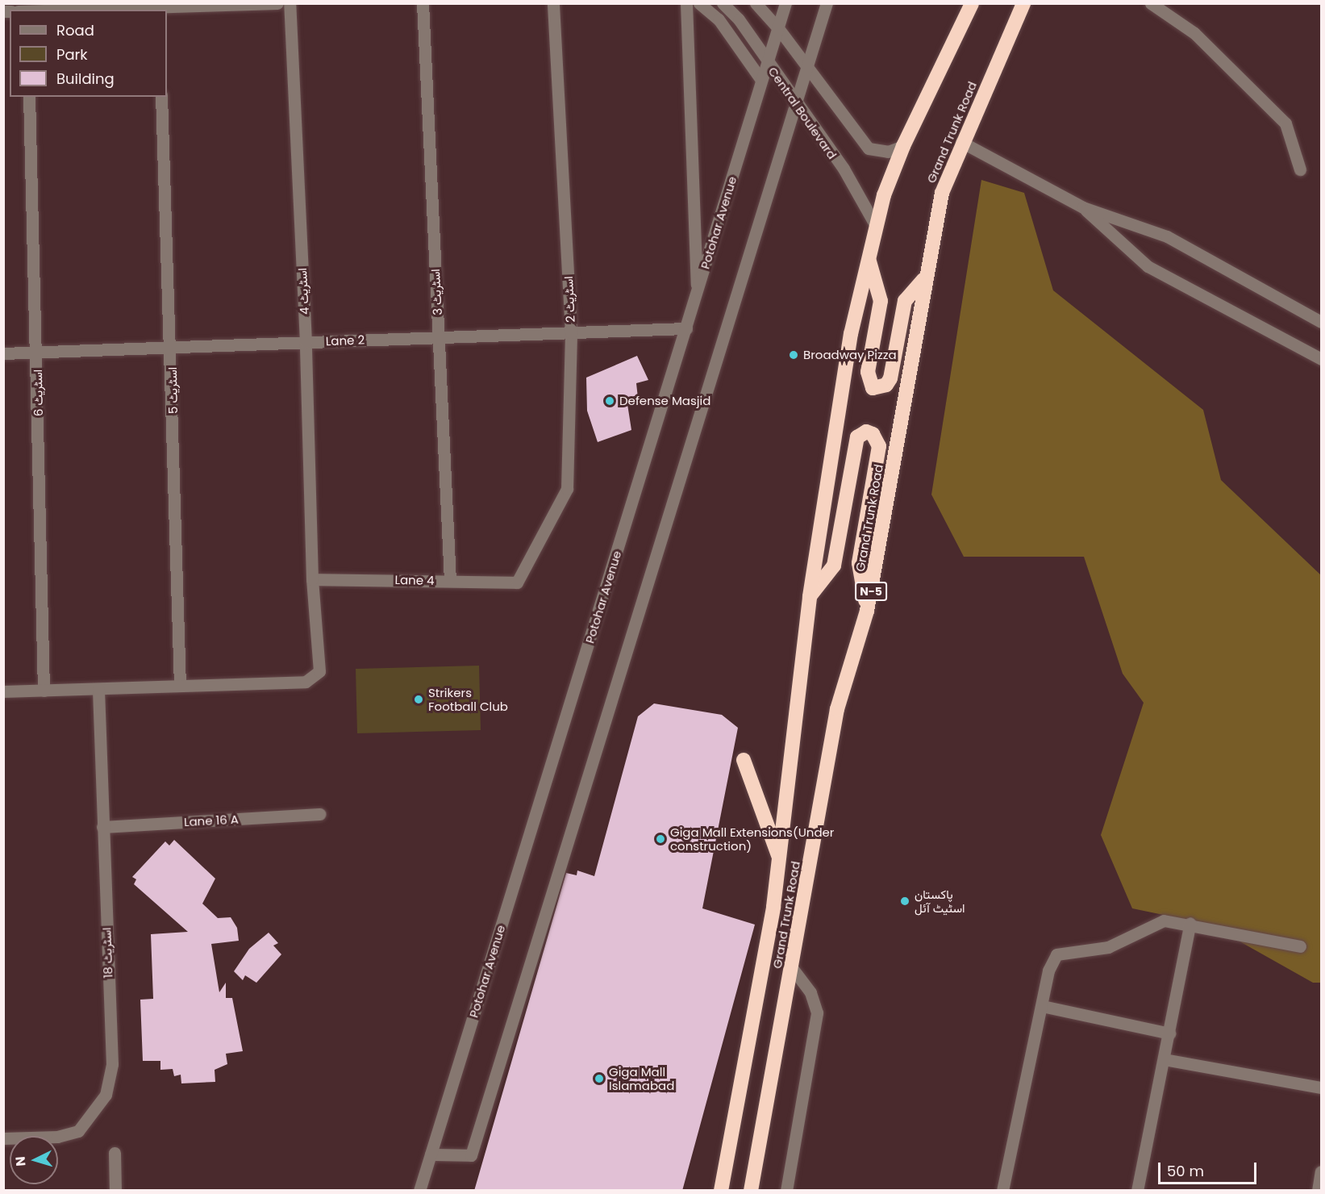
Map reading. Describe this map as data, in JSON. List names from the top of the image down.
{
  "streets": {
    "highway": ["Grand Trunk Road", "N-5"],
    "street": [
      "Central Boulevard",
      "Potohar Avenue",
      "اسٹریٹ 4",
      "اسٹریٹ 3",
      "اسٹریٹ 2",
      "Lane 2",
      "اسٹریٹ 5",
      "اسٹریٹ 6",
      "Lane 4",
      "Lane 16 A",
      "اسٹریٹ 18"
    ]
  },
  "crossings": [
    ["Central Boulevard", "Grand Trunk Road"],
    ["Central Boulevard", "Potohar Avenue"],
    ["Potohar Avenue", "Lane 2"],
    ["اسٹریٹ 4", "Lane 2"],
    ["اسٹریٹ 4", "اسٹریٹ 5"],
    ["اسٹریٹ 4", "اسٹریٹ 6"],
    ["اسٹریٹ 4", "Lane 4"],
    ["اسٹریٹ 4", "اسٹریٹ 18"],
    ["اسٹریٹ 3", "Lane 2"],
    ["اسٹریٹ 3", "Lane 4"],
    ["اسٹریٹ 2", "Lane 2"],
    ["اسٹریٹ 2", "Lane 4"],
    ["Lane 2", "اسٹریٹ 5"],
    ["Lane 2", "اسٹریٹ 6"],
    ["Lane 16 A", "اسٹریٹ 18"]
  ],
  "places": [
    "Broadway Pizza",
    "Defense Masjid",
    "Strikers Football Club",
    "Giga Mall Extensions(Under construction)",
    "پاکستان اسٹیٹ آئل",
    "Giga Mall Islamabad"
  ],
  "legend": ["Road", "Park", "Building"],
  "scale_bar": "50 m",
  "north": "left"
}
